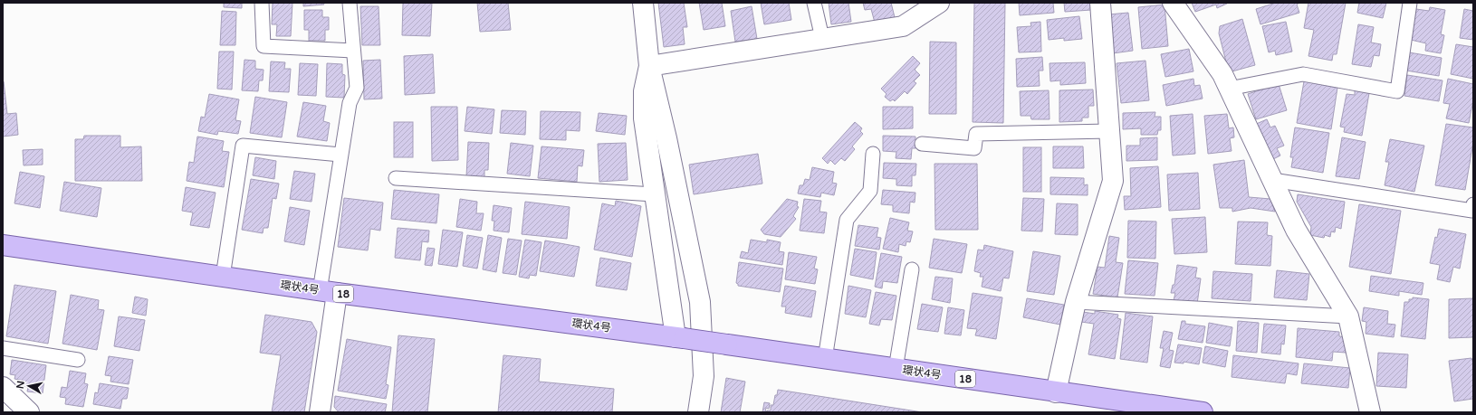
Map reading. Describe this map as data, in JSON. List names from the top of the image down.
{
  "streets": {
    "main road": ["環状4号", "18"]
  },
  "north": "left"
}
